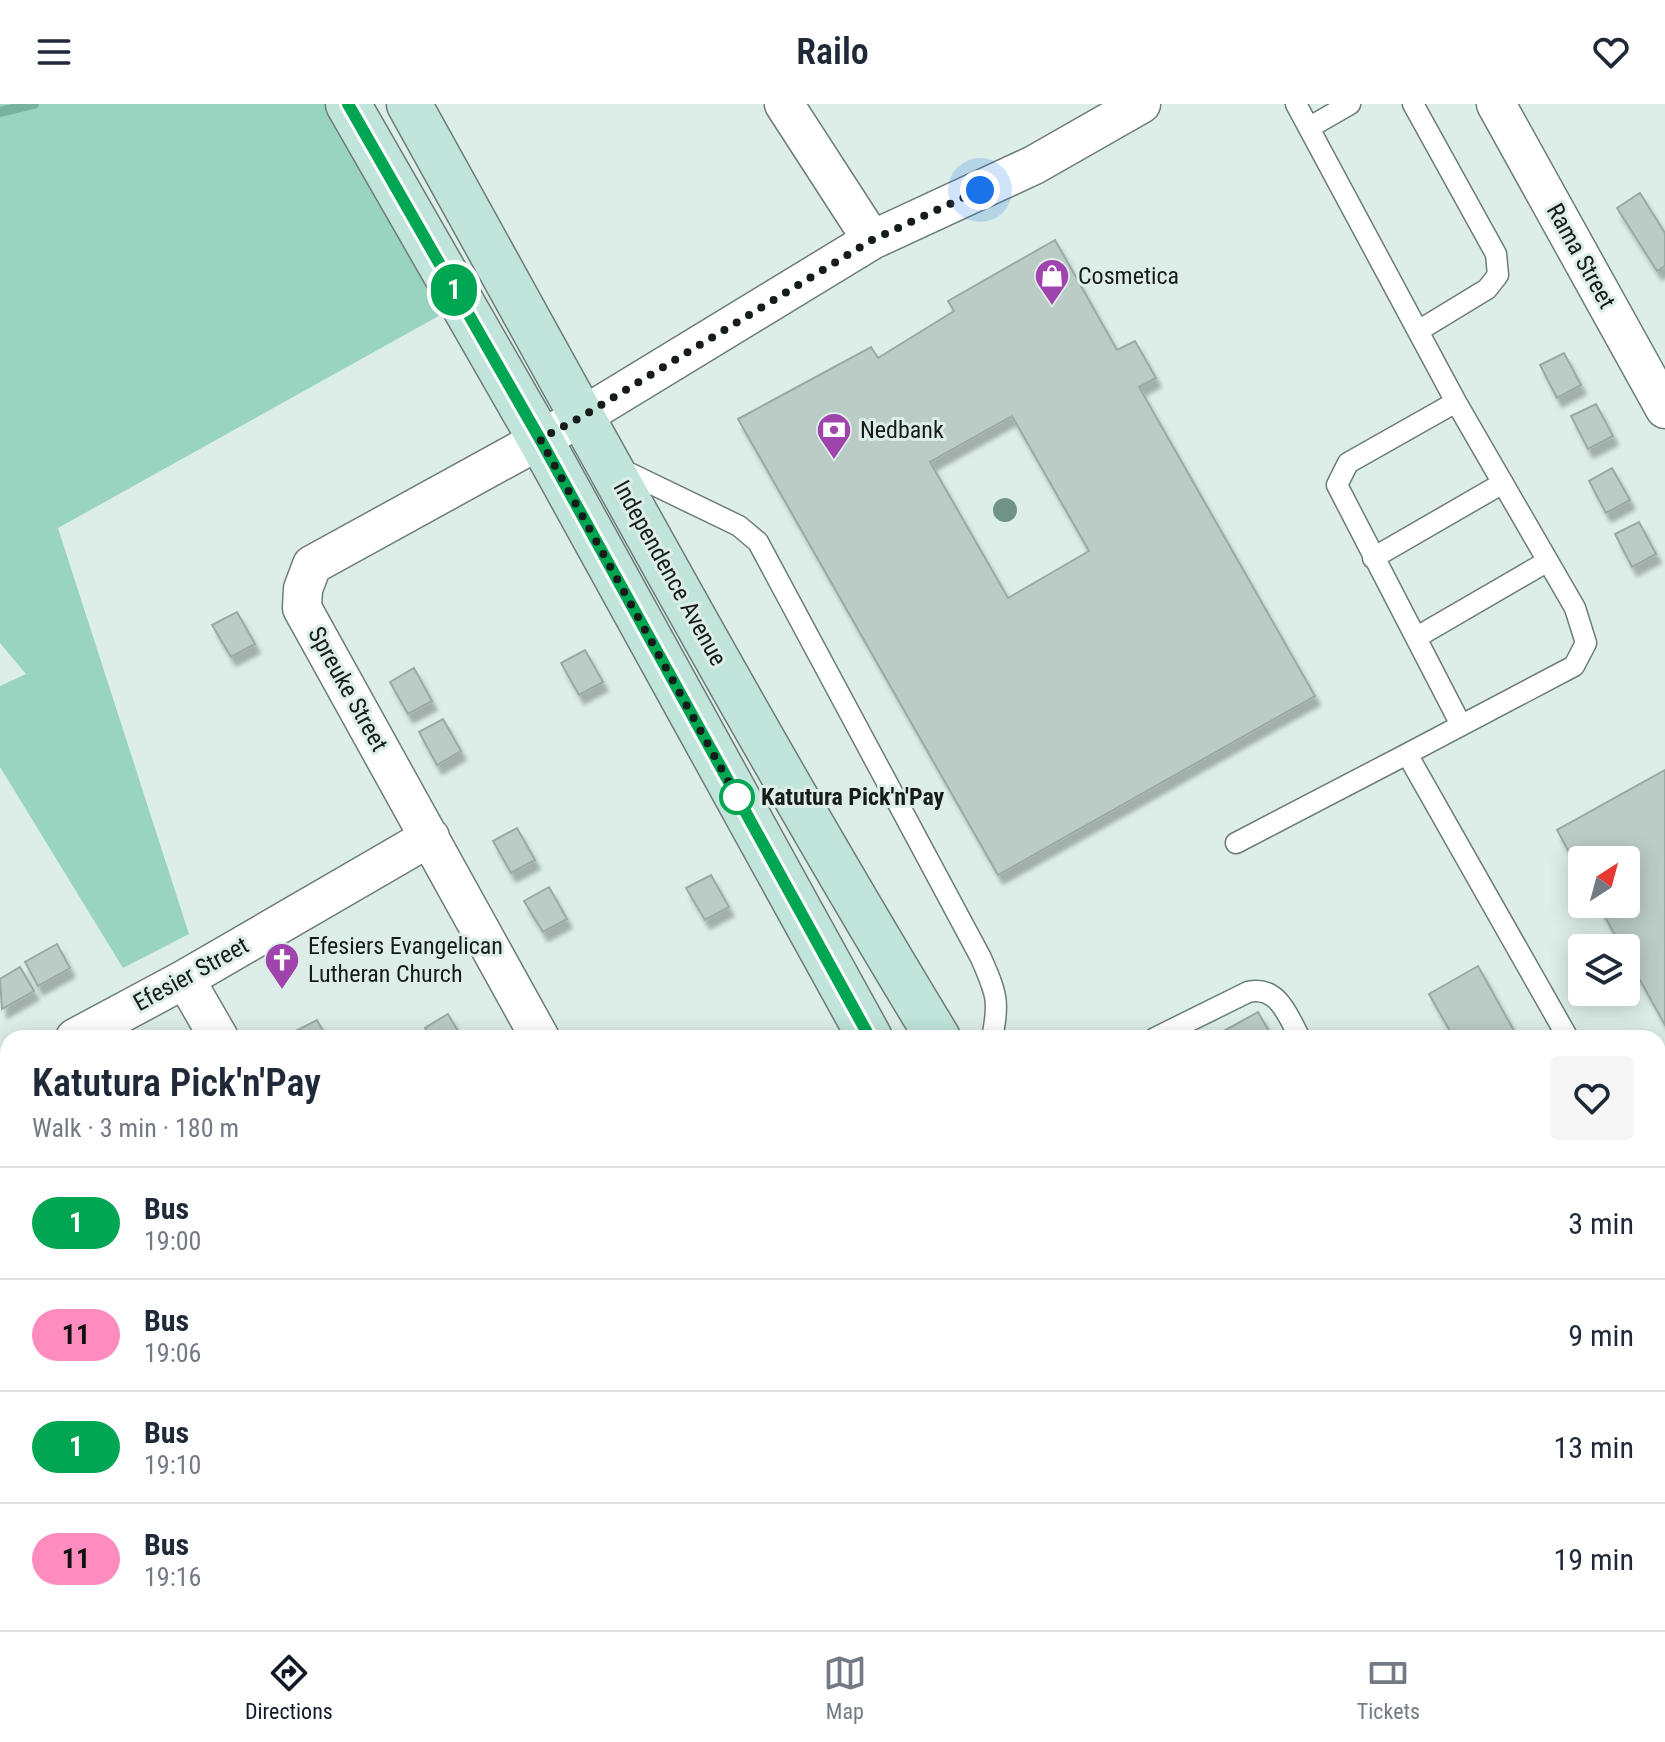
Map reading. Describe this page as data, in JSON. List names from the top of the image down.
{
  "streets": {
    "main road": ["Independence Avenue"],
    "street": ["Rama Street", "Spreuke Street", "Efesier Street"]
  },
  "crossings": [
    ["Independence Avenue", "Spreuke Street"],
    ["Spreuke Street", "Efesier Street"]
  ],
  "places": {
    "shop": ["Cosmetica"],
    "bank": ["Nedbank"],
    "other": ["Katutura Pick'n'Pay"],
    "church": ["Efesiers Evangelican Lutheran Church"]
  },
  "lines": ["bus line 1"],
  "north": "top right",
  "page": {
    "header": "Railo",
    "on_map": "1",
    "heading": ["Katutura Pick'n'Pay", "Walk · 3 min · 180 m"],
    "list": [
      {
        "mark": "1",
        "name": "Bus",
        "note": "19:00",
        "value": "3 min"
      },
      {
        "mark": "11",
        "name": "Bus",
        "note": "19:06",
        "value": "9 min"
      },
      {
        "mark": "1",
        "name": "Bus",
        "note": "19:10",
        "value": "13 min"
      },
      {
        "mark": "11",
        "name": "Bus",
        "note": "19:16",
        "value": "19 min"
      }
    ],
    "tabs": ["Directions", "Map", "Tickets"]
  }
}
